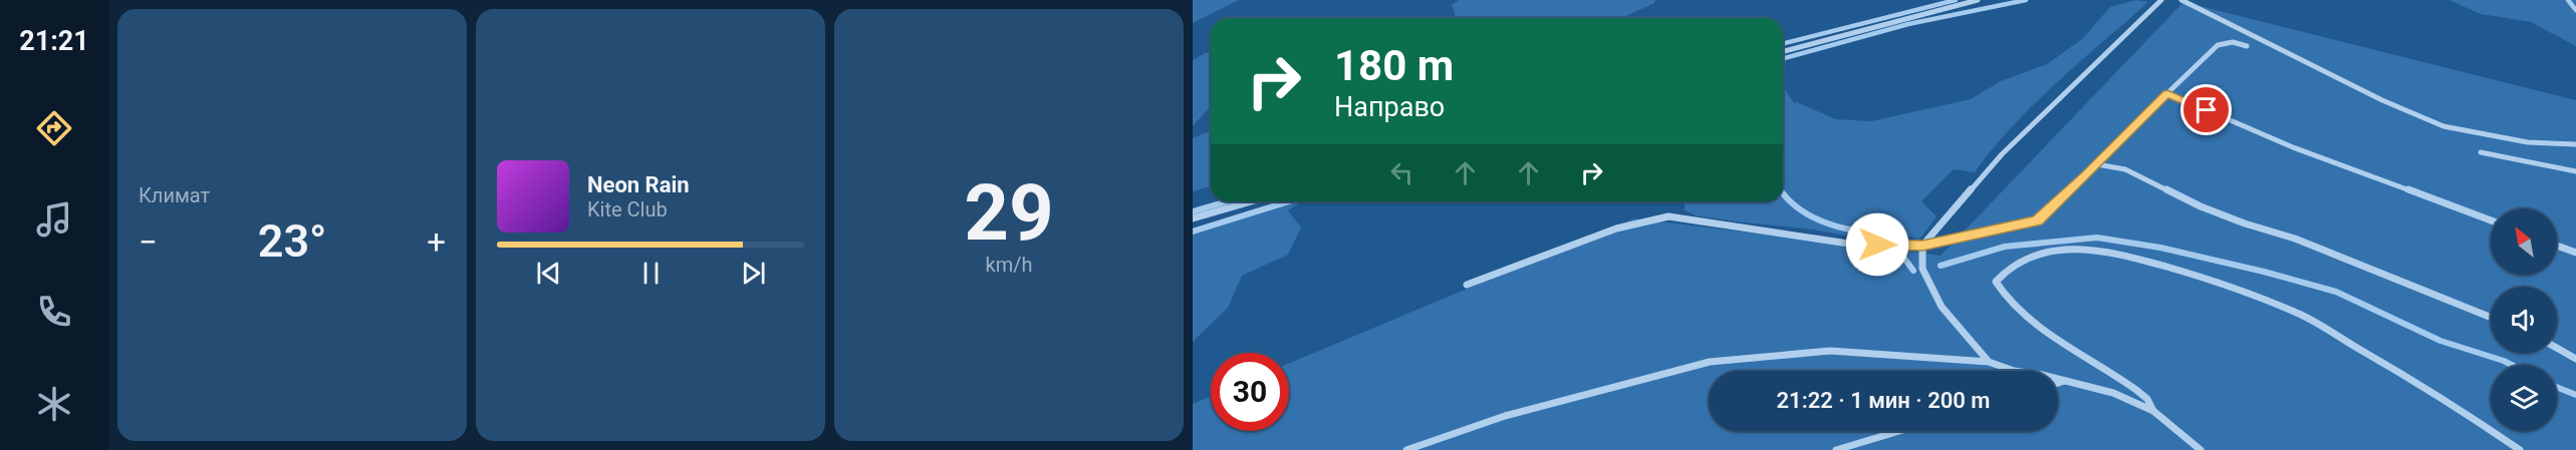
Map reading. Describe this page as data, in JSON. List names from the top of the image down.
{
  "north": "top left",
  "page": {
    "tabs": "21:21",
    "tile": [
      "Климат",
      ["29", "km/h"]
    ],
    "turn": ["180 m", "Направо"],
    "song": ["Neon Rain", "Kite Club"],
    "heat": ["−", "23°", "+"],
    "limit": "30",
    "trip": "21:22 · 1 мин · 200 m"
  }
}
